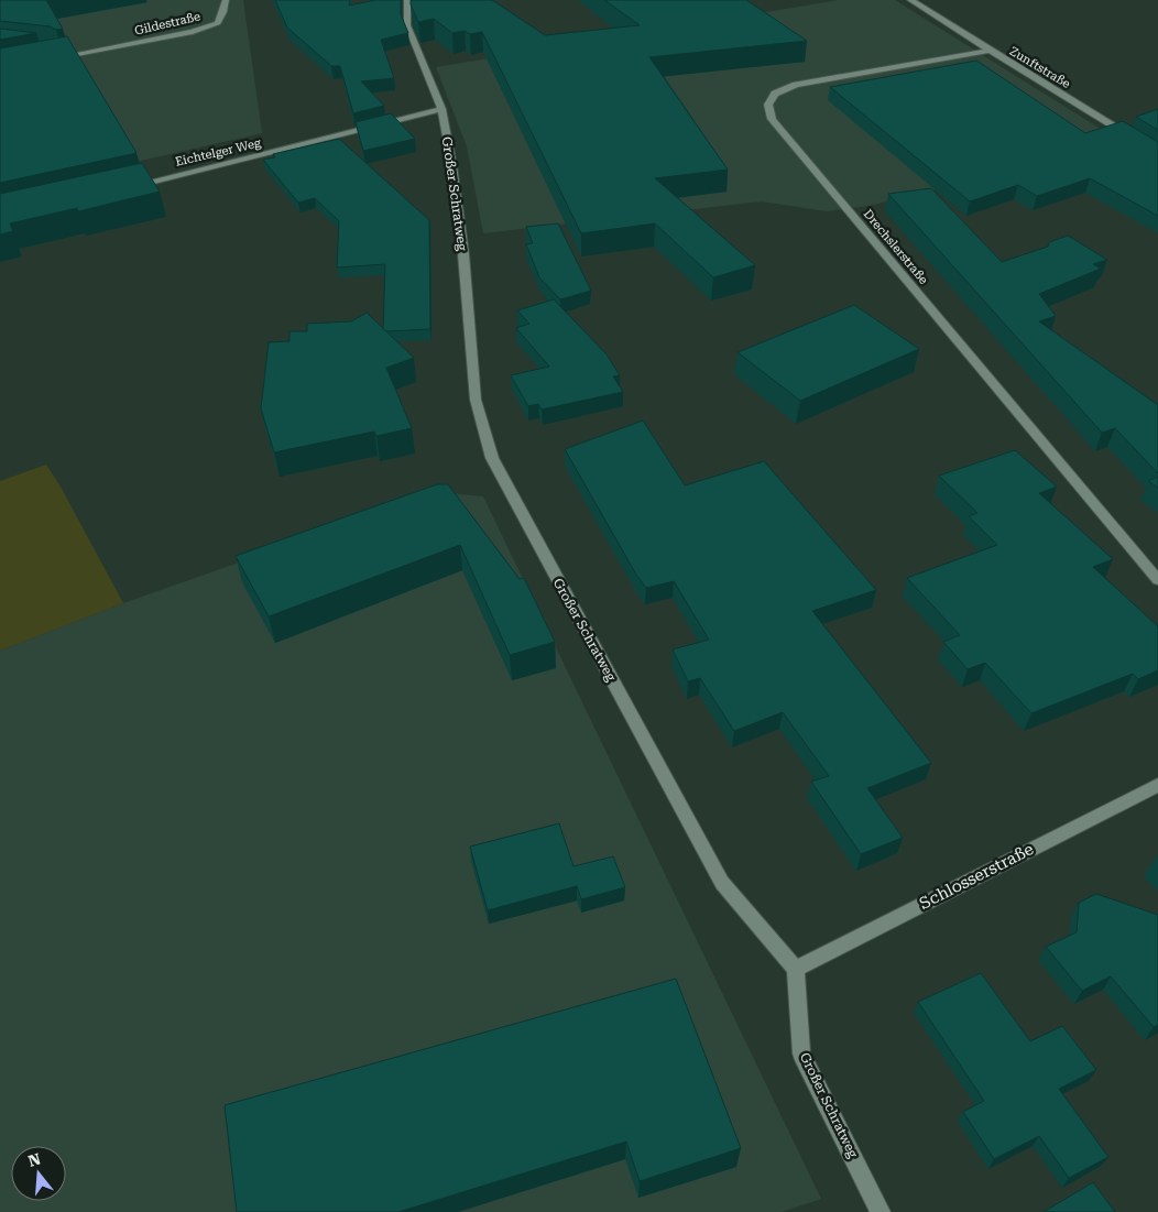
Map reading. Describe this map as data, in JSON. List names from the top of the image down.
{
  "streets": {
    "street": [
      "Gildestraße",
      "Zunftstraße",
      "Eichtelger Weg",
      "Großer Schratweg",
      "Drechslerstraße",
      "Schlosserstraße"
    ]
  },
  "crossings": [
    ["Zunftstraße", "Drechslerstraße"],
    ["Eichtelger Weg", "Großer Schratweg"],
    ["Großer Schratweg", "Schlosserstraße"]
  ],
  "north": "top"
}
